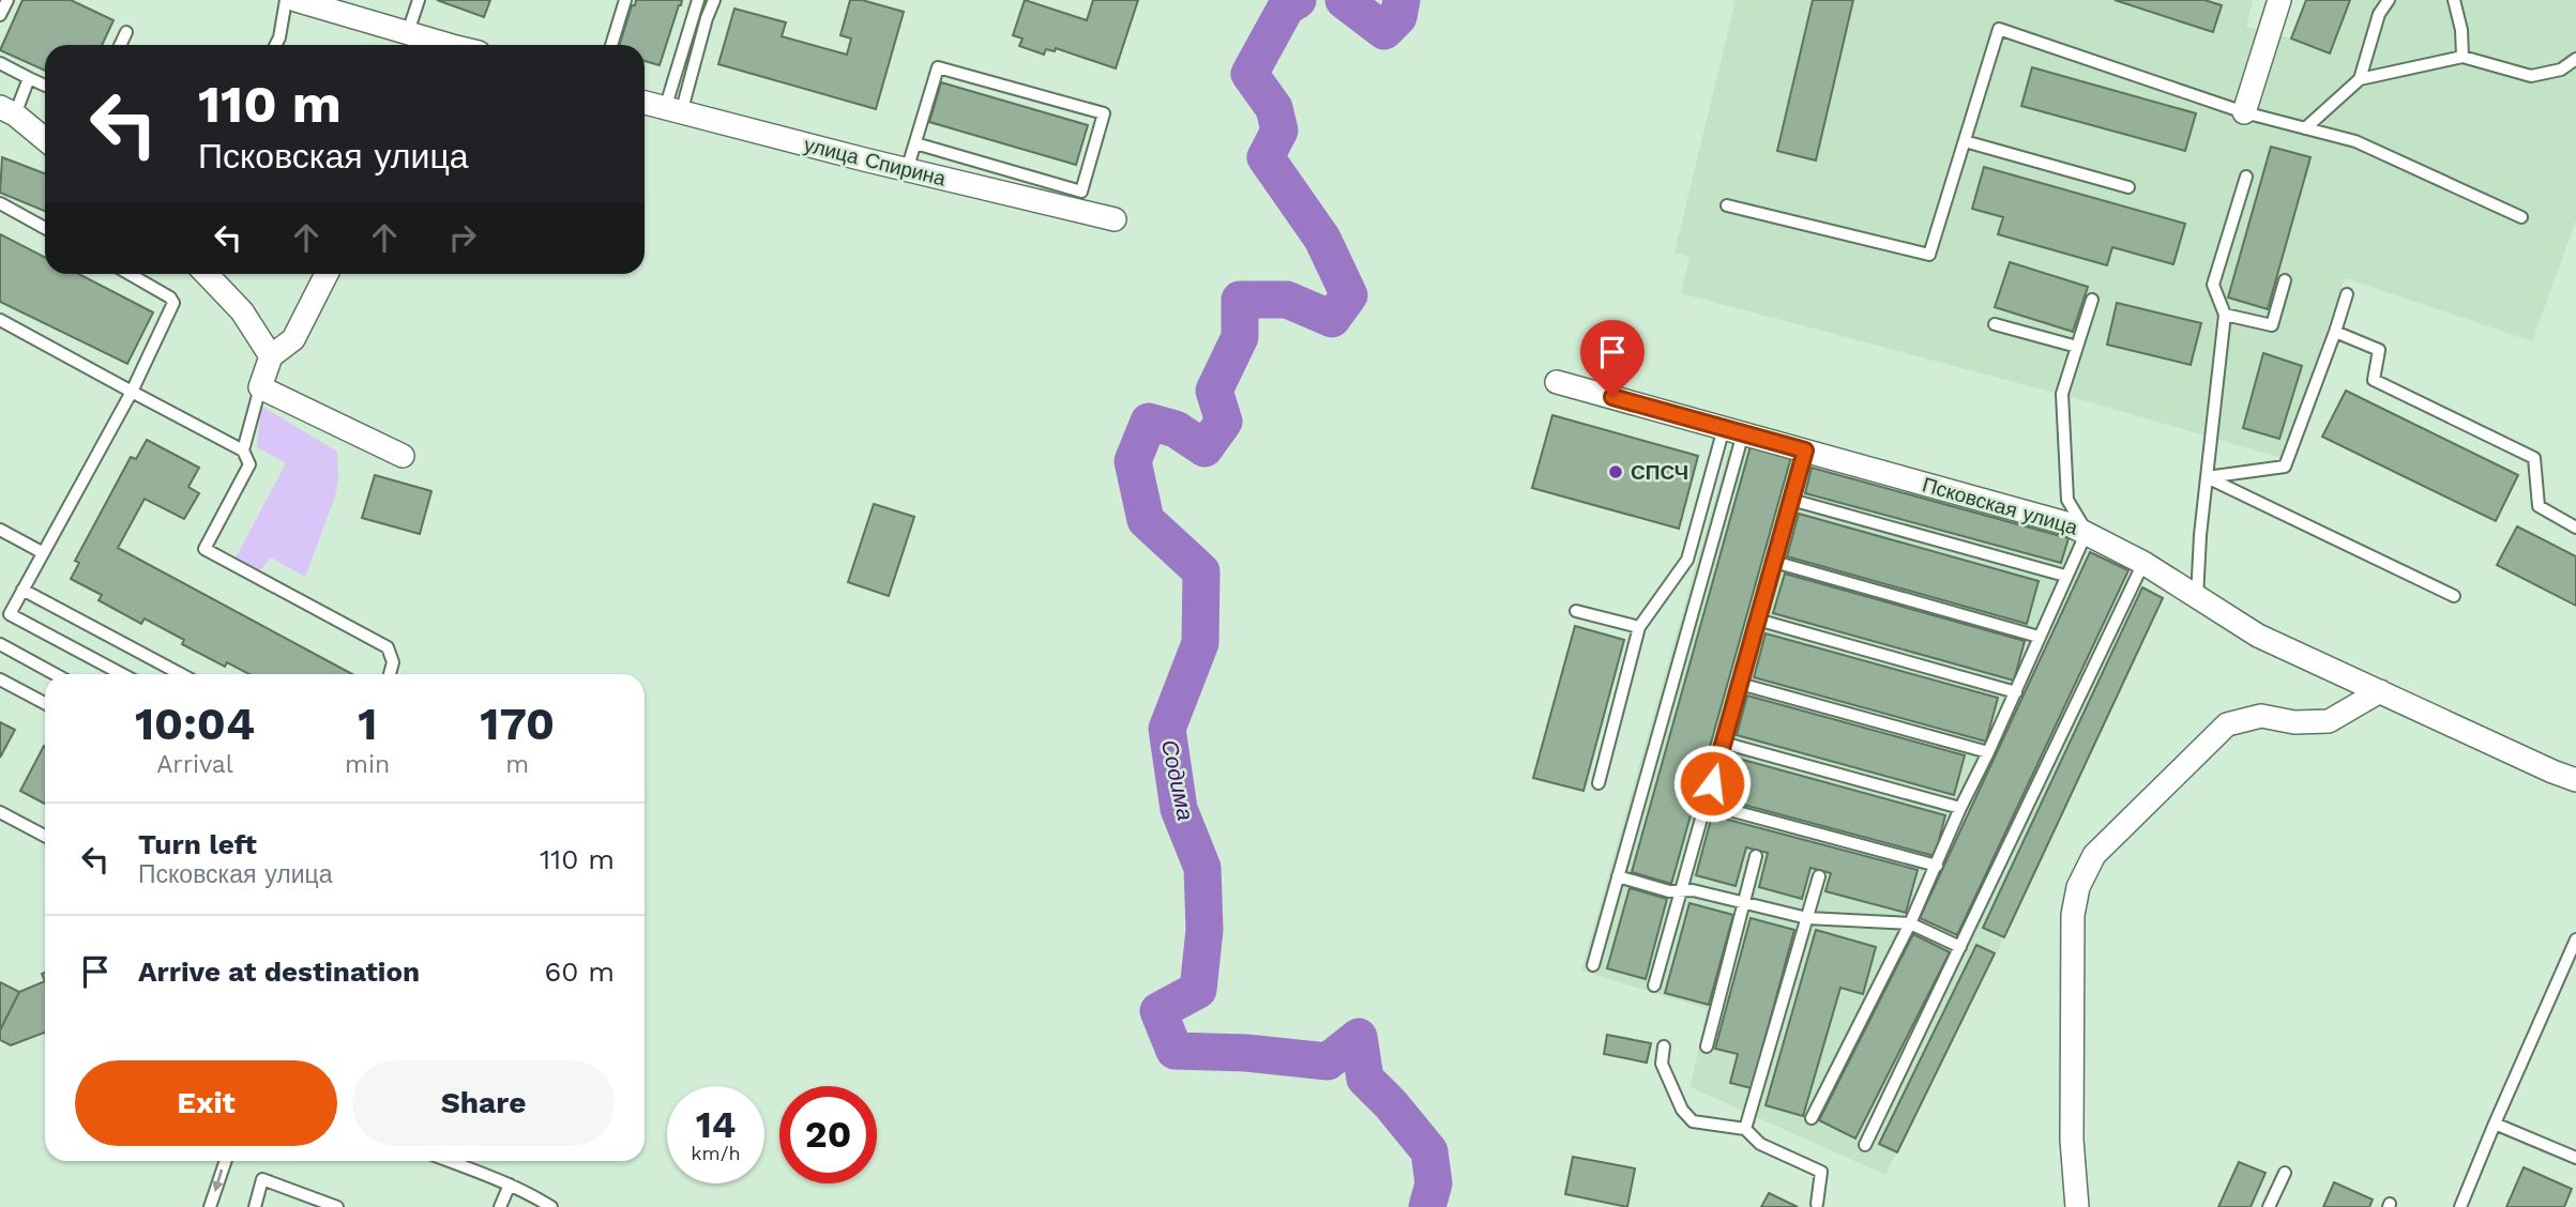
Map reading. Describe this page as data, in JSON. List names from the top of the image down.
{
  "streets": {
    "street": ["улица Спирина", "Псковская улица"]
  },
  "water": ["Содима"],
  "places": ["СПСЧ"],
  "page": {
    "turn": ["110 m", "Псковская улица"],
    "eta": [
      "10:04",
      "Arrival",
      "1",
      "min",
      "170",
      "m"
    ],
    "list": [
      {
        "name": "Turn left",
        "note": "Псковская улица",
        "value": "110 m"
      },
      {
        "name": "Arrive at destination",
        "value": "60 m"
      }
    ],
    "buttons": ["Exit", "Share"],
    "speed": "14 km/h",
    "limit": "20"
  }
}
